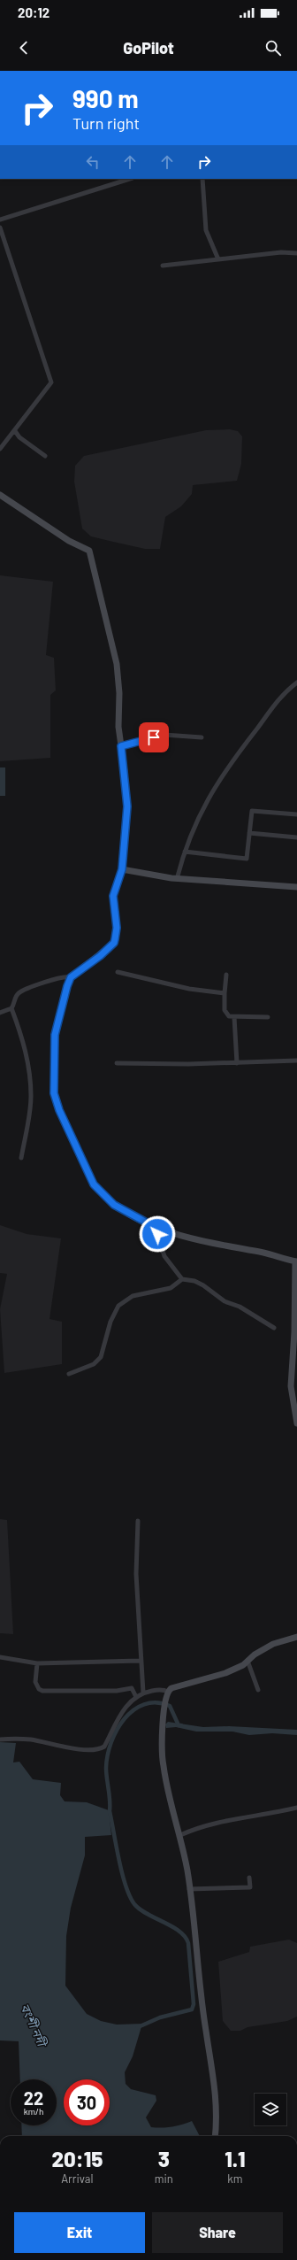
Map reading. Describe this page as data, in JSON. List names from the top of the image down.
{
  "water": ["বংশী নদী"],
  "page": {
    "status": "20:12",
    "header": "GoPilot",
    "turn": ["990 m", "Turn right"],
    "speed": "22 km/h",
    "limit": "30",
    "eta": [
      "20:15",
      "Arrival",
      "3",
      "min",
      "1.1",
      "km"
    ],
    "buttons": ["Exit", "Share"]
  }
}
